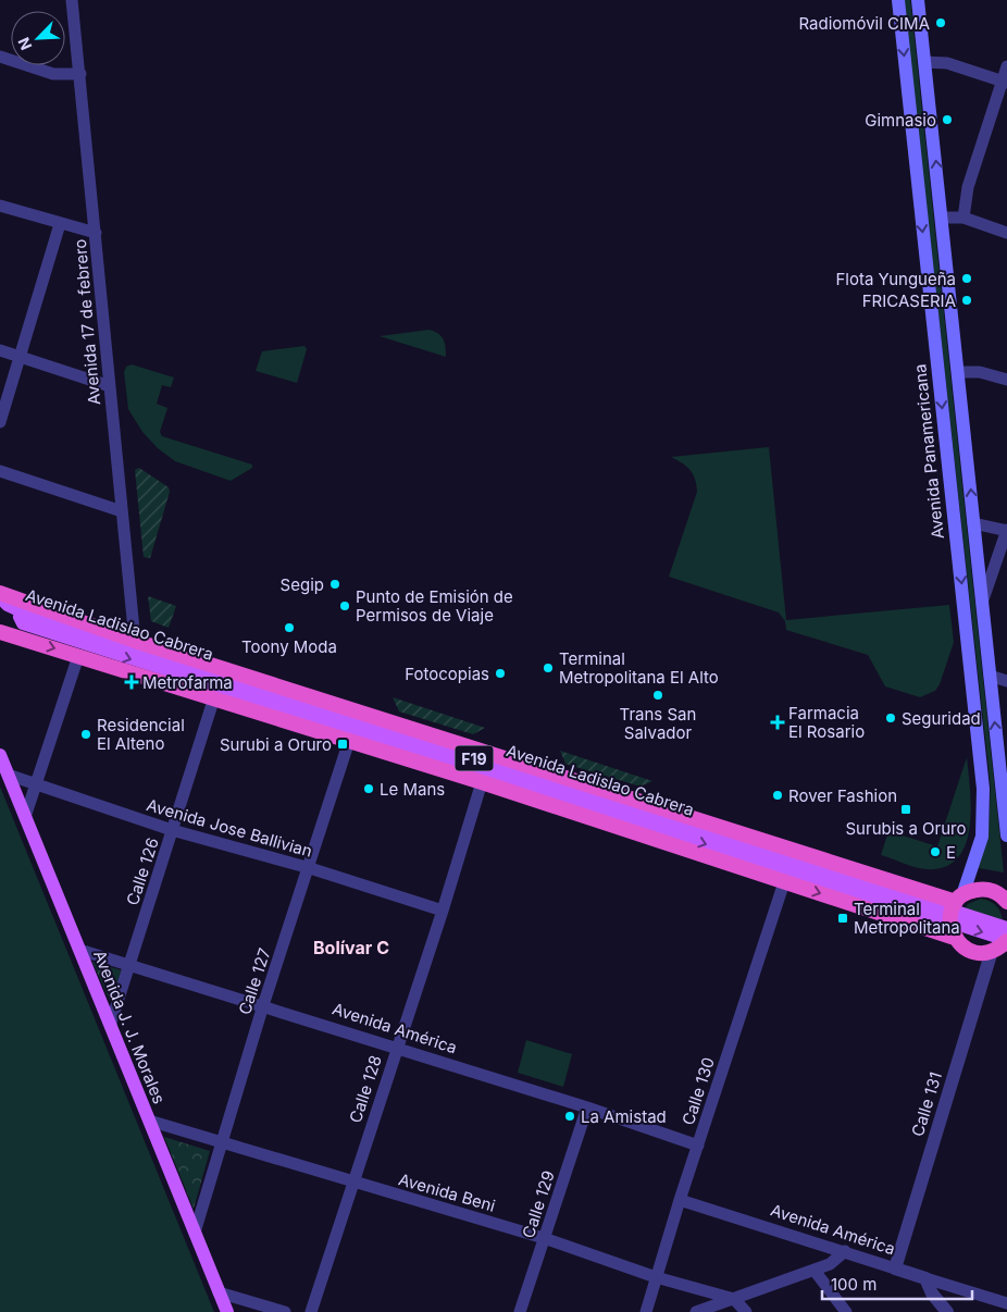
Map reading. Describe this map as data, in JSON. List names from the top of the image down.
{
  "streets": {
    "highway": ["Avenida Ladislao Cabrera", "F19"],
    "main road": ["Avenida Panamericana", "Avenida J. J. Morales"],
    "street": [
      "Avenida 17 de febrero",
      "Avenida Jose Ballivian",
      "Calle 126",
      "Calle 127",
      "Avenida América",
      "Calle 128",
      "Calle 130",
      "Calle 131",
      "Avenida Beni",
      "Calle 129"
    ]
  },
  "crossings": [
    ["Avenida 17 de febrero", "Avenida Ladislao Cabrera"],
    ["Avenida Panamericana", "Avenida Ladislao Cabrera"],
    ["Avenida Ladislao Cabrera", "F19"],
    ["Avenida Ladislao Cabrera", "Calle 131"],
    ["F19", "Calle 126"],
    ["F19", "Calle 127"],
    ["F19", "Calle 128"],
    ["F19", "Calle 130"],
    ["F19", "Calle 131"],
    ["Avenida Jose Ballivian", "Calle 126"],
    ["Avenida Jose Ballivian", "Calle 127"],
    ["Avenida Jose Ballivian", "Avenida J. J. Morales"],
    ["Avenida Jose Ballivian", "Calle 128"],
    ["Calle 126", "Avenida J. J. Morales"],
    ["Calle 126", "Avenida América"],
    ["Calle 127", "Avenida J. J. Morales"],
    ["Calle 127", "Avenida América"],
    ["Calle 127", "Avenida Beni"],
    ["Avenida J. J. Morales", "Avenida América"],
    ["Avenida J. J. Morales", "Avenida Beni"],
    ["Avenida América", "Calle 128"],
    ["Avenida América", "Calle 130"],
    ["Avenida América", "Calle 131"],
    ["Avenida América", "Calle 129"],
    ["Calle 128", "Avenida Beni"],
    ["Calle 130", "Avenida Beni"],
    ["Avenida Beni", "Calle 129"]
  ],
  "districts": ["Bolívar C"],
  "places": {
    "other": [
      "Radiomóvil CIMA",
      "Gimnasio",
      "Flota Yungueña",
      "FRICASERIA",
      "Segip",
      "Punto de Emisión de Permisos de Viaje",
      "Toony Moda",
      "Terminal Metropolitana El Alto",
      "Fotocopias",
      "Trans San Salvador",
      "Seguridad",
      "Residencial El Alteno",
      "Le Mans",
      "Rover Fashion",
      "E",
      "La Amistad"
    ],
    "health": ["Metrofarma", "Farmacia El Rosario"],
    "transit": ["Surubi a Oruro", "Surubis a Oruro", "Terminal Metropolitana"]
  },
  "scale_bar": "100 m",
  "north": "bottom left"
}
